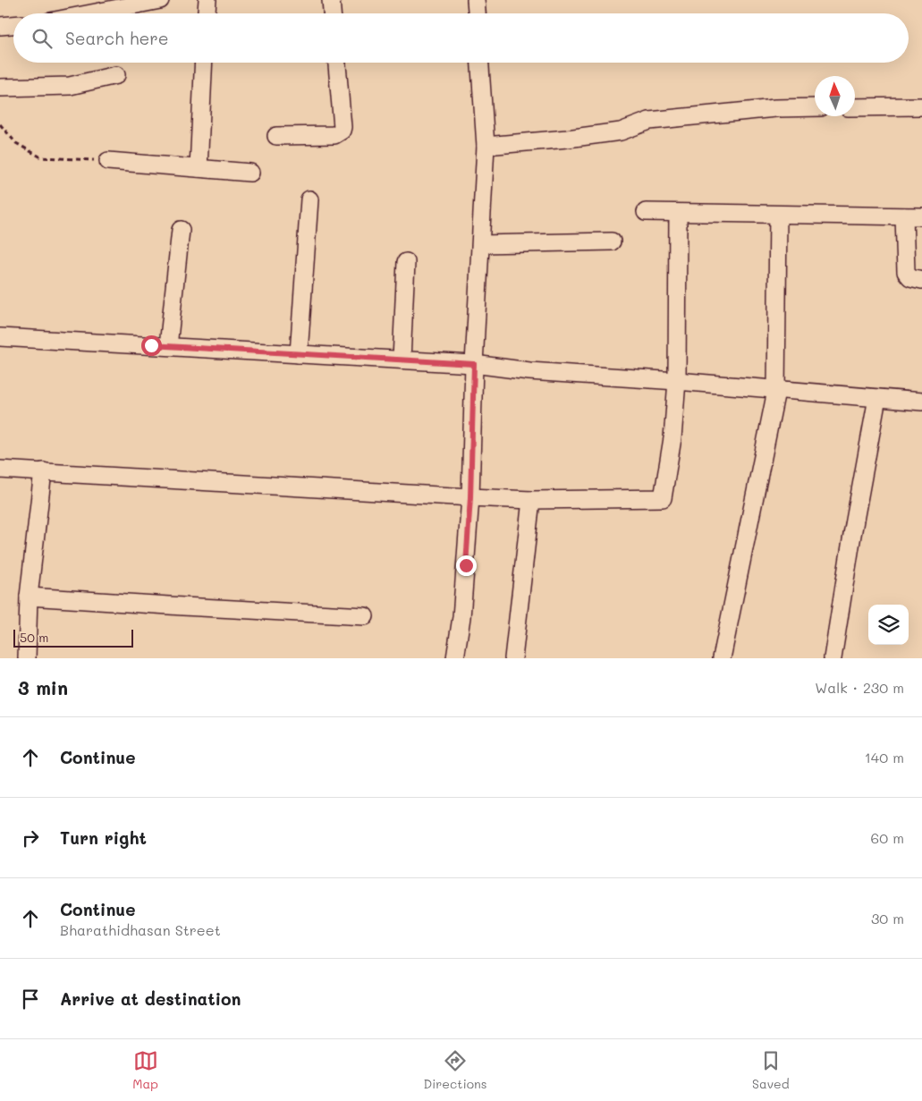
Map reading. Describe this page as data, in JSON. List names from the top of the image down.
{
  "scale_bar": "50 m",
  "north": "top",
  "page": {
    "search": "Search here",
    "scale": "50 m",
    "heading": ["3 min", "Walk · 230 m"],
    "list": [
      ["Continue", "140 m"],
      ["Turn right", "60 m"],
      ["Continue", "Bharathidhasan Street", "30 m"],
      "Arrive at destination"
    ],
    "nav": ["Map", "Directions", "Saved"]
  }
}
